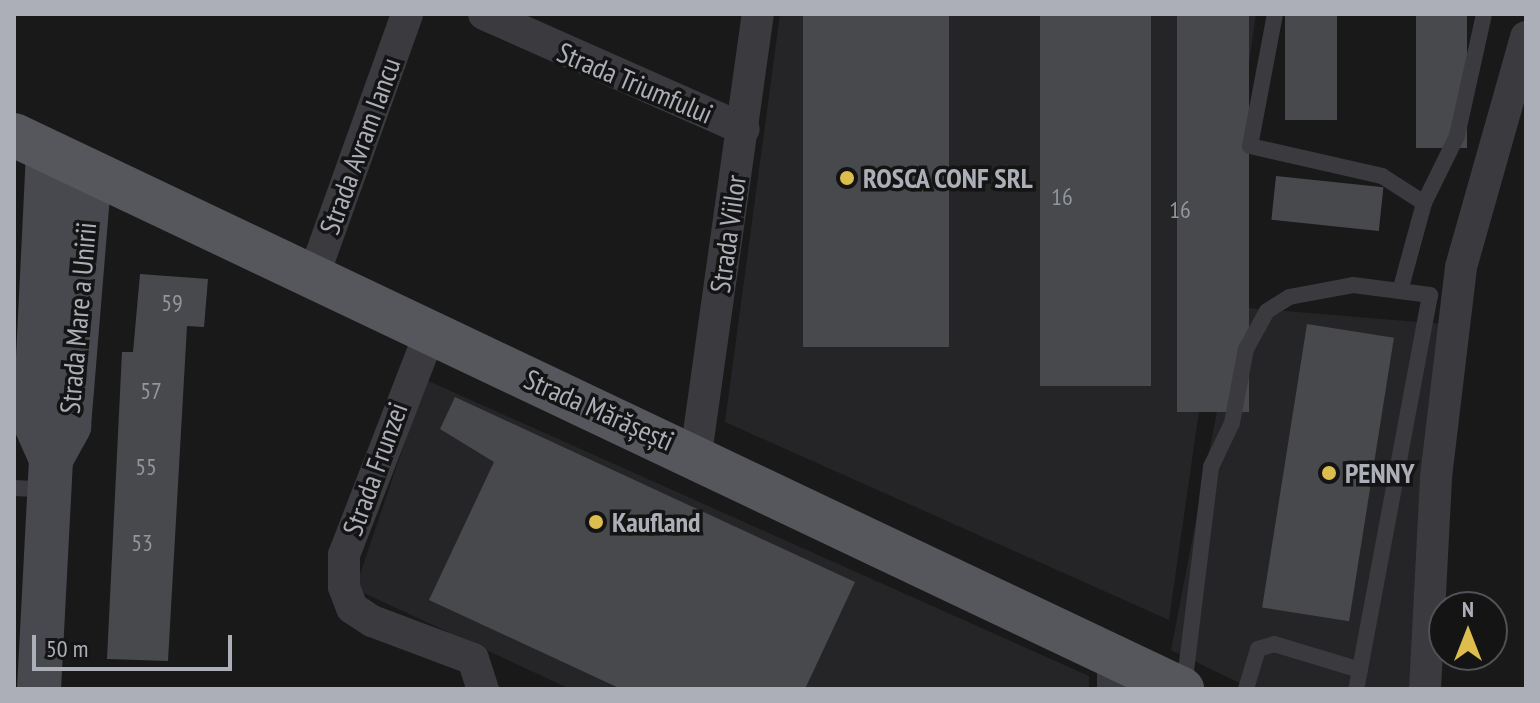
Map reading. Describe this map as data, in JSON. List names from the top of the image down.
{
  "streets": {
    "main road": ["Strada Mare a Unirii", "Strada Mărășești"],
    "street": [
      "Strada Triumfului",
      "Strada Avram Iancu",
      "Strada Viilor",
      "Strada Frunzei"
    ]
  },
  "crossings": [
    ["Strada Triumfului", "Strada Viilor"],
    ["Strada Avram Iancu", "Strada Mărășești"],
    ["Strada Viilor", "Strada Mărășești"],
    ["Strada Mare a Unirii", "Strada Mărășești"],
    ["Strada Mărășești", "Strada Frunzei"]
  ],
  "places": ["ROSCA CONF SRL", "PENNY", "Kaufland"],
  "house_numbers": [
    "16",
    "16",
    "59",
    "57",
    "55",
    "53"
  ],
  "scale_bar": "50 m",
  "north": "top"
}
